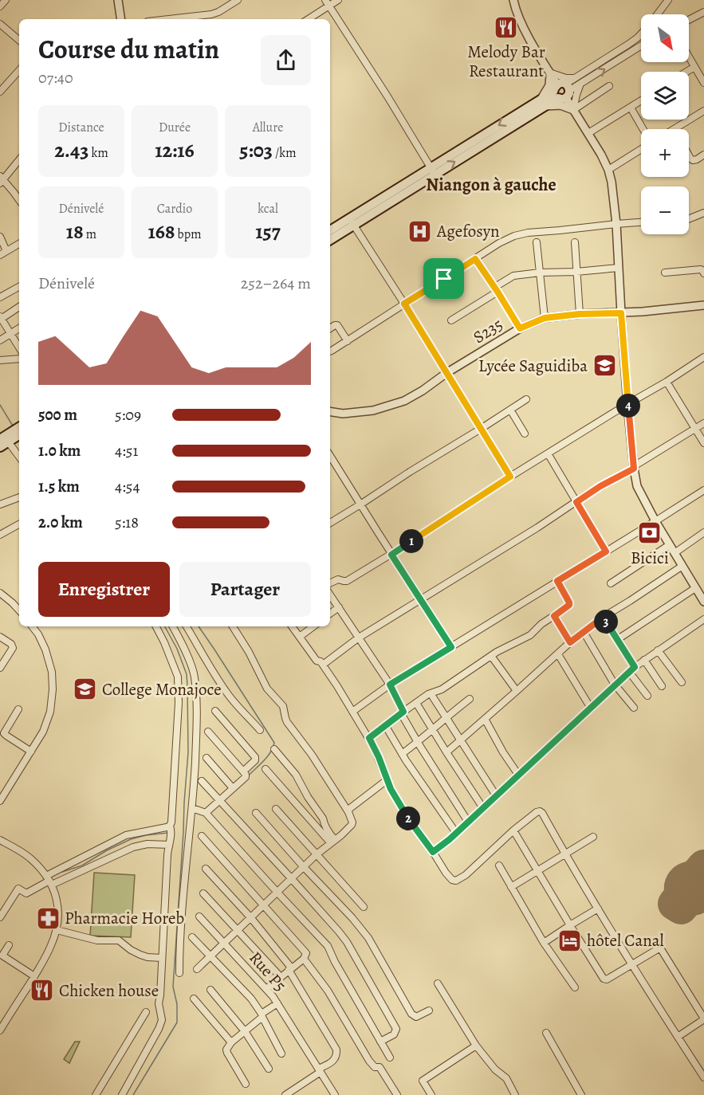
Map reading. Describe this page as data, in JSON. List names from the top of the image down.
{
  "streets": {
    "street": ["S235", "Rue P5"]
  },
  "districts": ["Niangon à gauche"],
  "places": {
    "restaurant": ["Melody Bar Restaurant", "Chicken house"],
    "hospital": ["Agefosyn"],
    "school or university": ["Lycée Saguidiba", "College Monajoce"],
    "bank": ["Bicici"],
    "pharmacy": ["Pharmacie Horeb"],
    "hotel": ["hôtel Canal"]
  },
  "north": "bottom right",
  "page": {
    "map_buttons": ["+", "−"],
    "heading": ["Course du matin", "07:40"],
    "stats": [
      ["Distance", "2.43 km"],
      ["Durée", "12:16"],
      ["Allure", "5:03 /km"],
      ["Dénivelé", "18 m"],
      ["Cardio", "168 bpm"],
      ["kcal", "157"]
    ],
    "chart": ["Dénivelé", "252–264 m"],
    "pins": [
      "4",
      "1",
      "3",
      "2"
    ],
    "list": [
      {
        "name": "500 m",
        "note": "5:09"
      },
      {
        "name": "1.0 km",
        "note": "4:51"
      },
      {
        "name": "1.5 km",
        "note": "4:54"
      },
      {
        "name": "2.0 km",
        "note": "5:18"
      }
    ],
    "buttons": ["Enregistrer", "Partager"]
  }
}
